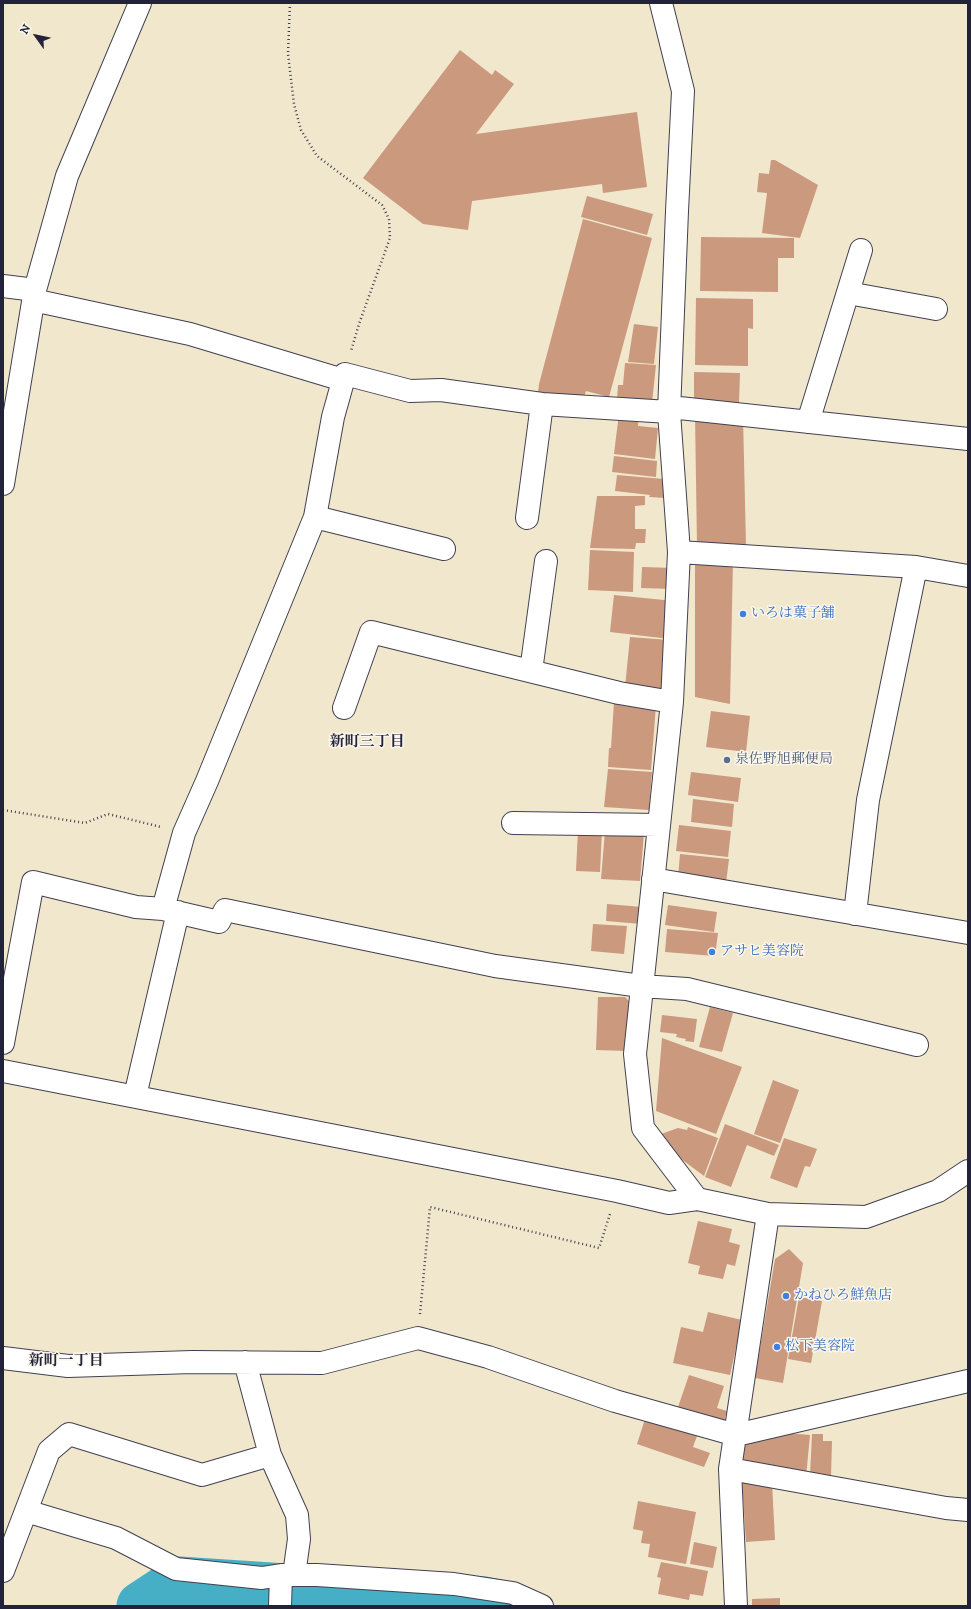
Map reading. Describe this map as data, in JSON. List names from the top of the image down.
{
  "districts": ["新町三丁目", "新町一丁目"],
  "places": [
    "いろは菓子舗",
    "泉佐野旭郵便局",
    "アサヒ美容院",
    "かねひろ鮮魚店",
    "松下美容院"
  ],
  "north": "top left"
}
